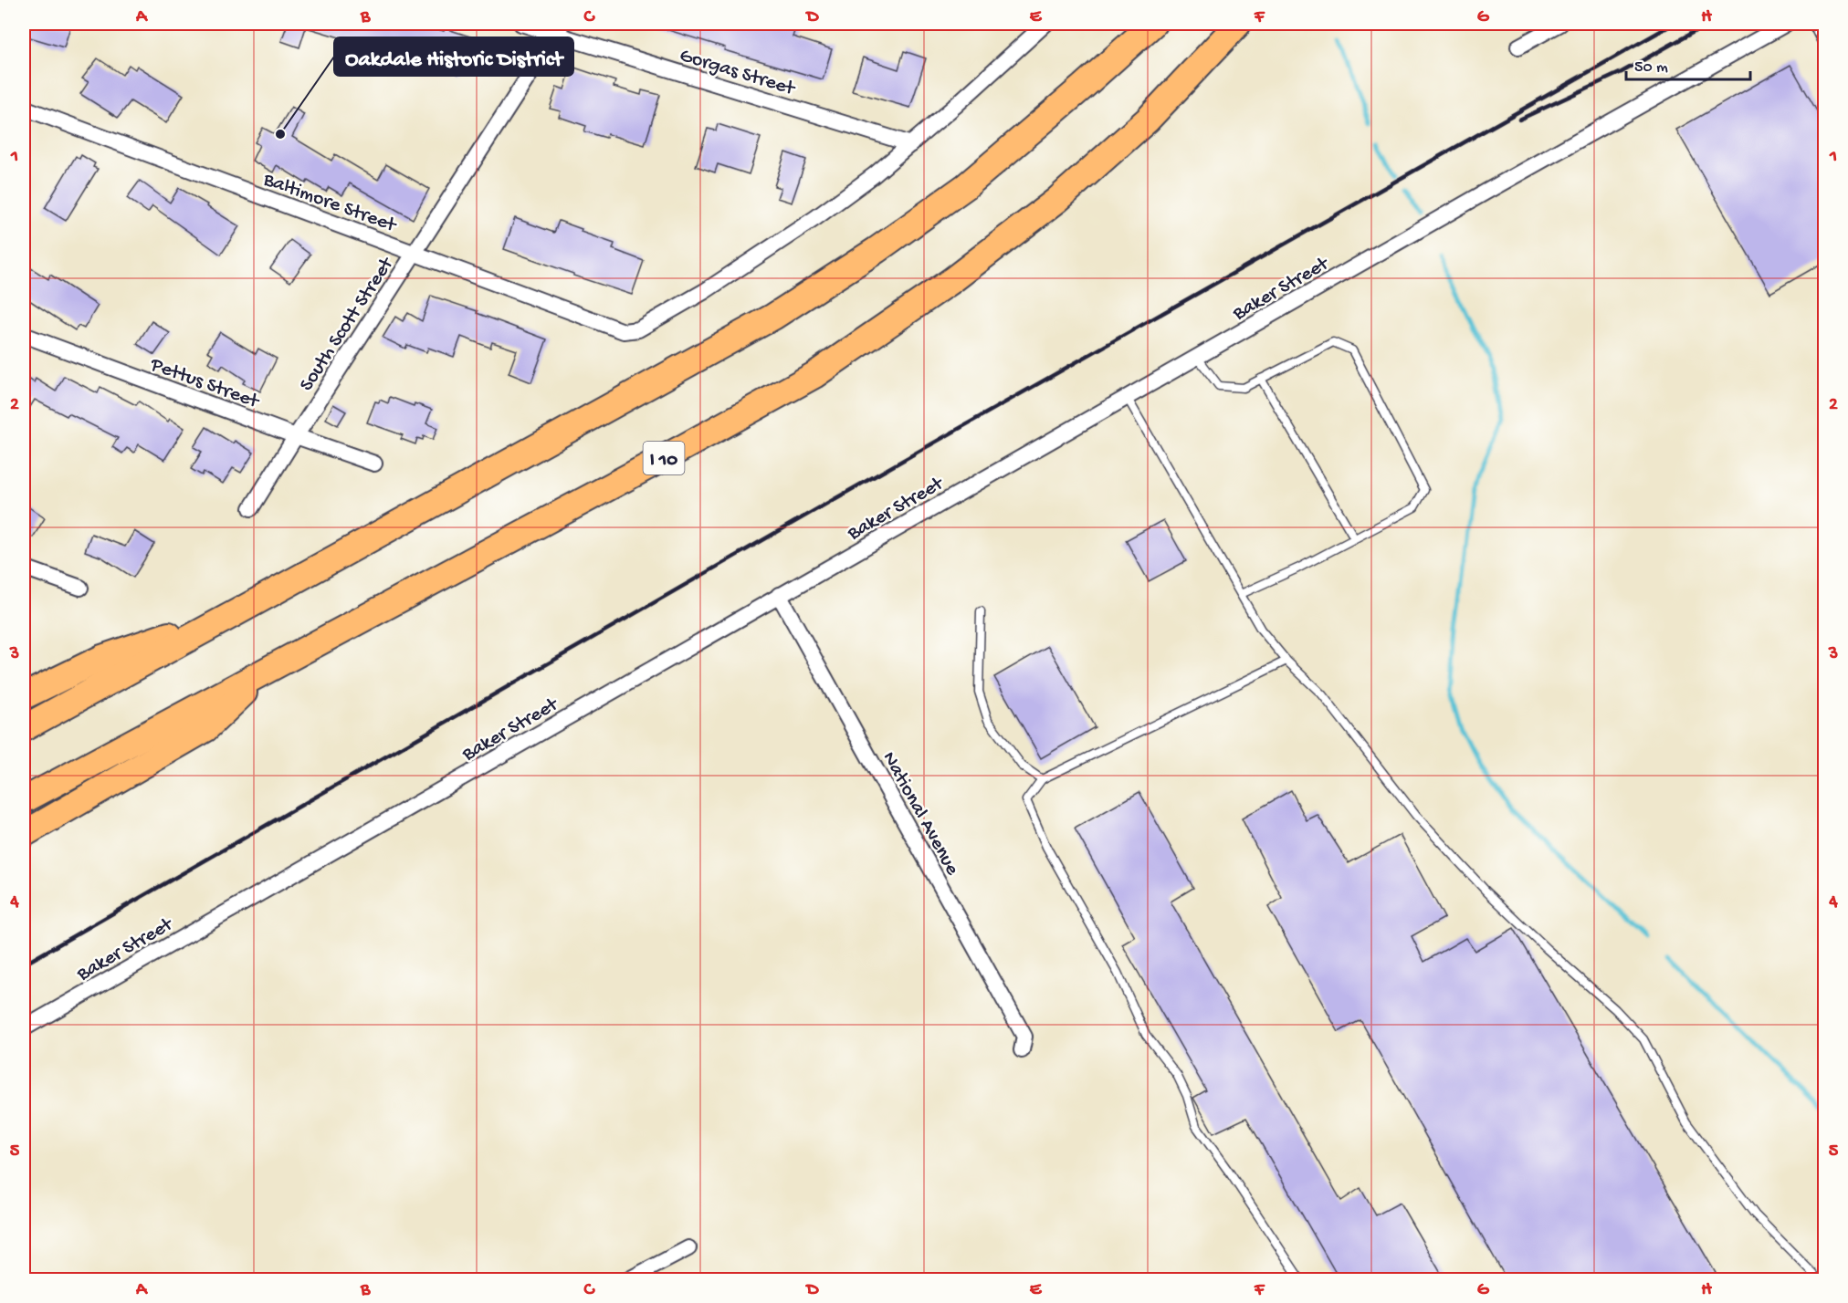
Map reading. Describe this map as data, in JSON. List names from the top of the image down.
{
  "streets": {
    "highway": ["I 10"],
    "street": [
      "Gorgas Street",
      "Baltimore Street",
      "Baker Street",
      "South Scott Street",
      "Pettus Street",
      "National Avenue"
    ]
  },
  "crossings": [
    ["Gorgas Street", "Baltimore Street"],
    ["Gorgas Street", "South Scott Street"],
    ["Baltimore Street", "South Scott Street"],
    ["Baker Street", "National Avenue"],
    ["South Scott Street", "Pettus Street"]
  ],
  "places": ["Oakdale Historic District"],
  "scale_bar": "50 m",
  "grid": {
    "columns": [
      "A",
      "B",
      "C",
      "D",
      "E",
      "F",
      "G",
      "H"
    ],
    "rows": [
      "1",
      "2",
      "3",
      "4",
      "5"
    ]
  }
}
